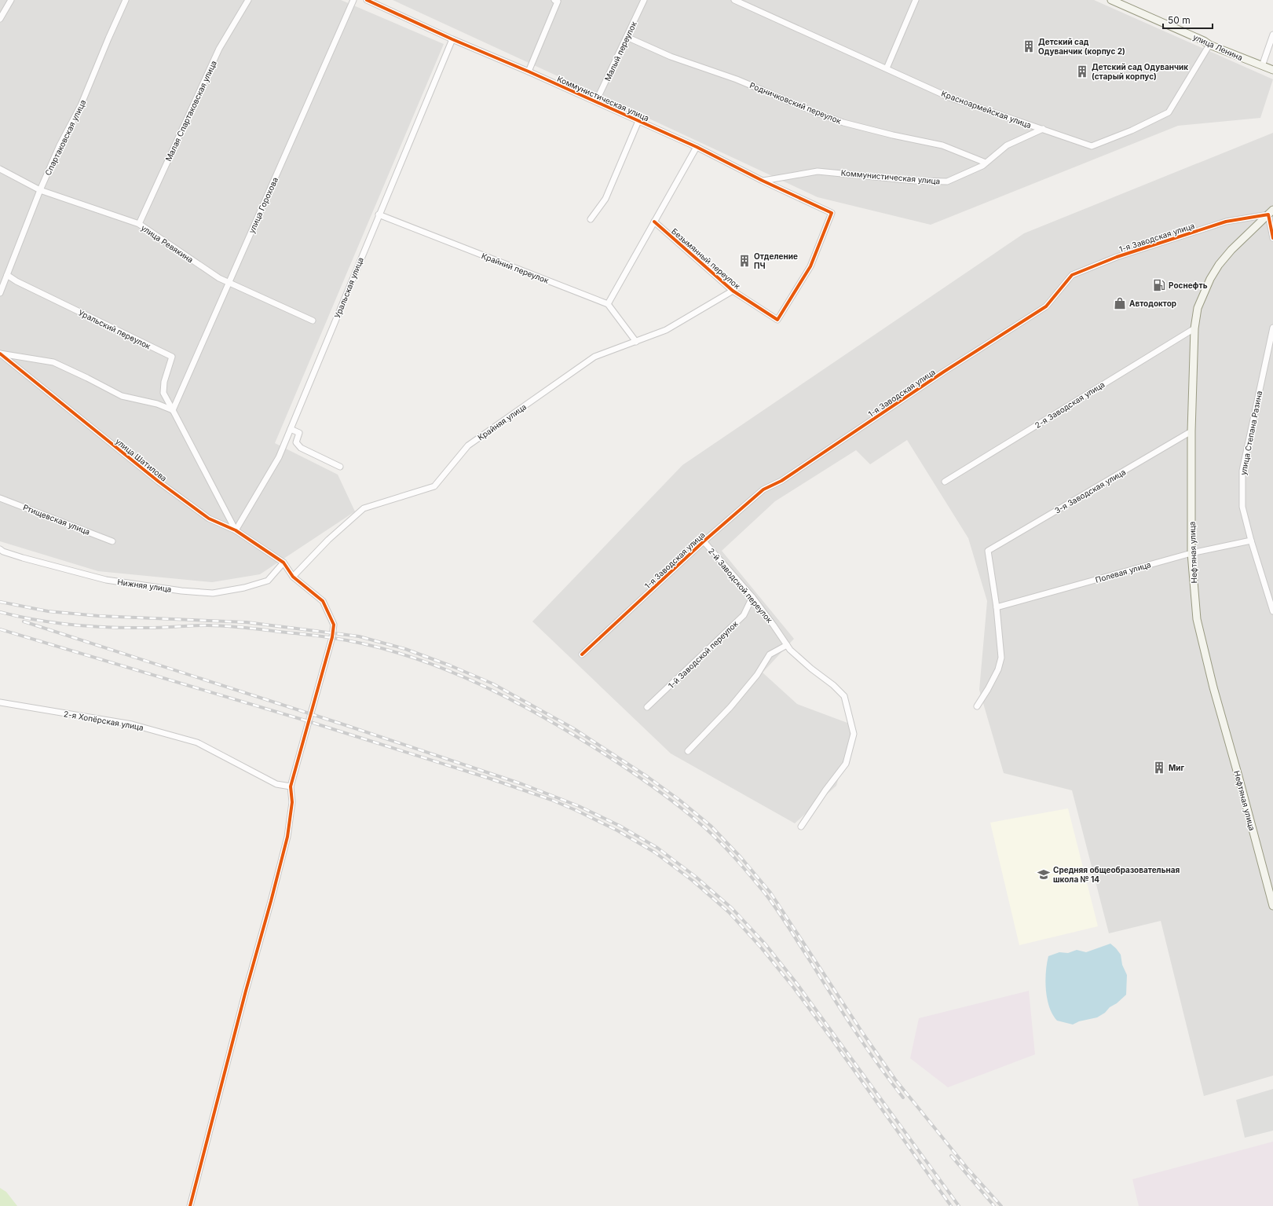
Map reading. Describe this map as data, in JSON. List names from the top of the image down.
{
  "streets": {
    "main road": ["улица Ленина", "Нефтяная улица"],
    "street": [
      "Малый переулок",
      "Коммунистическая улица",
      "Родничковский переулок",
      "Красноармейская улица",
      "Малая Спартаковская улица",
      "Спартаковская улица",
      "улица Горохова",
      "1-я Заводская улица",
      "улица Ревякина",
      "Безымянный переулок",
      "Крайний переулок",
      "Уральская улица",
      "Уральский переулок",
      "2-я Заводская улица",
      "Крайняя улица",
      "улица Степана Разина",
      "улица Шатилова",
      "3-я Заводская улица",
      "Ртищевская улица",
      "Полевая улица",
      "Нижняя улица",
      "2-й Заводской переулок",
      "1-й Заводской переулок",
      "2-я Хопёрская улица"
    ]
  },
  "crossings": [
    ["улица Ленина", "Красноармейская улица"],
    ["Малый переулок", "Коммунистическая улица"],
    ["Малый переулок", "Родничковский переулок"],
    ["Коммунистическая улица", "Родничковский переулок"],
    ["Коммунистическая улица", "Красноармейская улица"],
    ["Коммунистическая улица", "Безымянный переулок"],
    ["Коммунистическая улица", "Уральская улица"],
    ["Малая Спартаковская улица", "улица Ревякина"],
    ["Спартаковская улица", "улица Ревякина"],
    ["Спартаковская улица", "Уральский переулок"],
    ["улица Горохова", "улица Ревякина"],
    ["улица Горохова", "Уральский переулок"],
    ["улица Горохова", "улица Шатилова"],
    ["1-я Заводская улица", "Нефтяная улица"],
    ["1-я Заводская улица", "2-й Заводской переулок"],
    ["Безымянный переулок", "Крайняя улица"],
    ["Крайний переулок", "Уральская улица"],
    ["Уральская улица", "улица Шатилова"],
    ["Уральский переулок", "улица Шатилова"],
    ["2-я Заводская улица", "Нефтяная улица"],
    ["улица Степана Разина", "Полевая улица"],
    ["улица Шатилова", "Нижняя улица"],
    ["3-я Заводская улица", "Нефтяная улица"],
    ["3-я Заводская улица", "Полевая улица"],
    ["Нефтяная улица", "Полевая улица"],
    ["2-й Заводской переулок", "1-й Заводской переулок"]
  ],
  "places": {
    "building": [
      "Детский сад Одуванчик (корпус 2)",
      "Детский сад Одуванчик (старый корпус)",
      "Отделение ПЧ",
      "Миг"
    ],
    "fuel station": ["Роснефть"],
    "shop": ["Автодоктор"],
    "school or university": ["Средняя общеобразовательная школа № 14"]
  },
  "scale_bar": "50 m"
}
